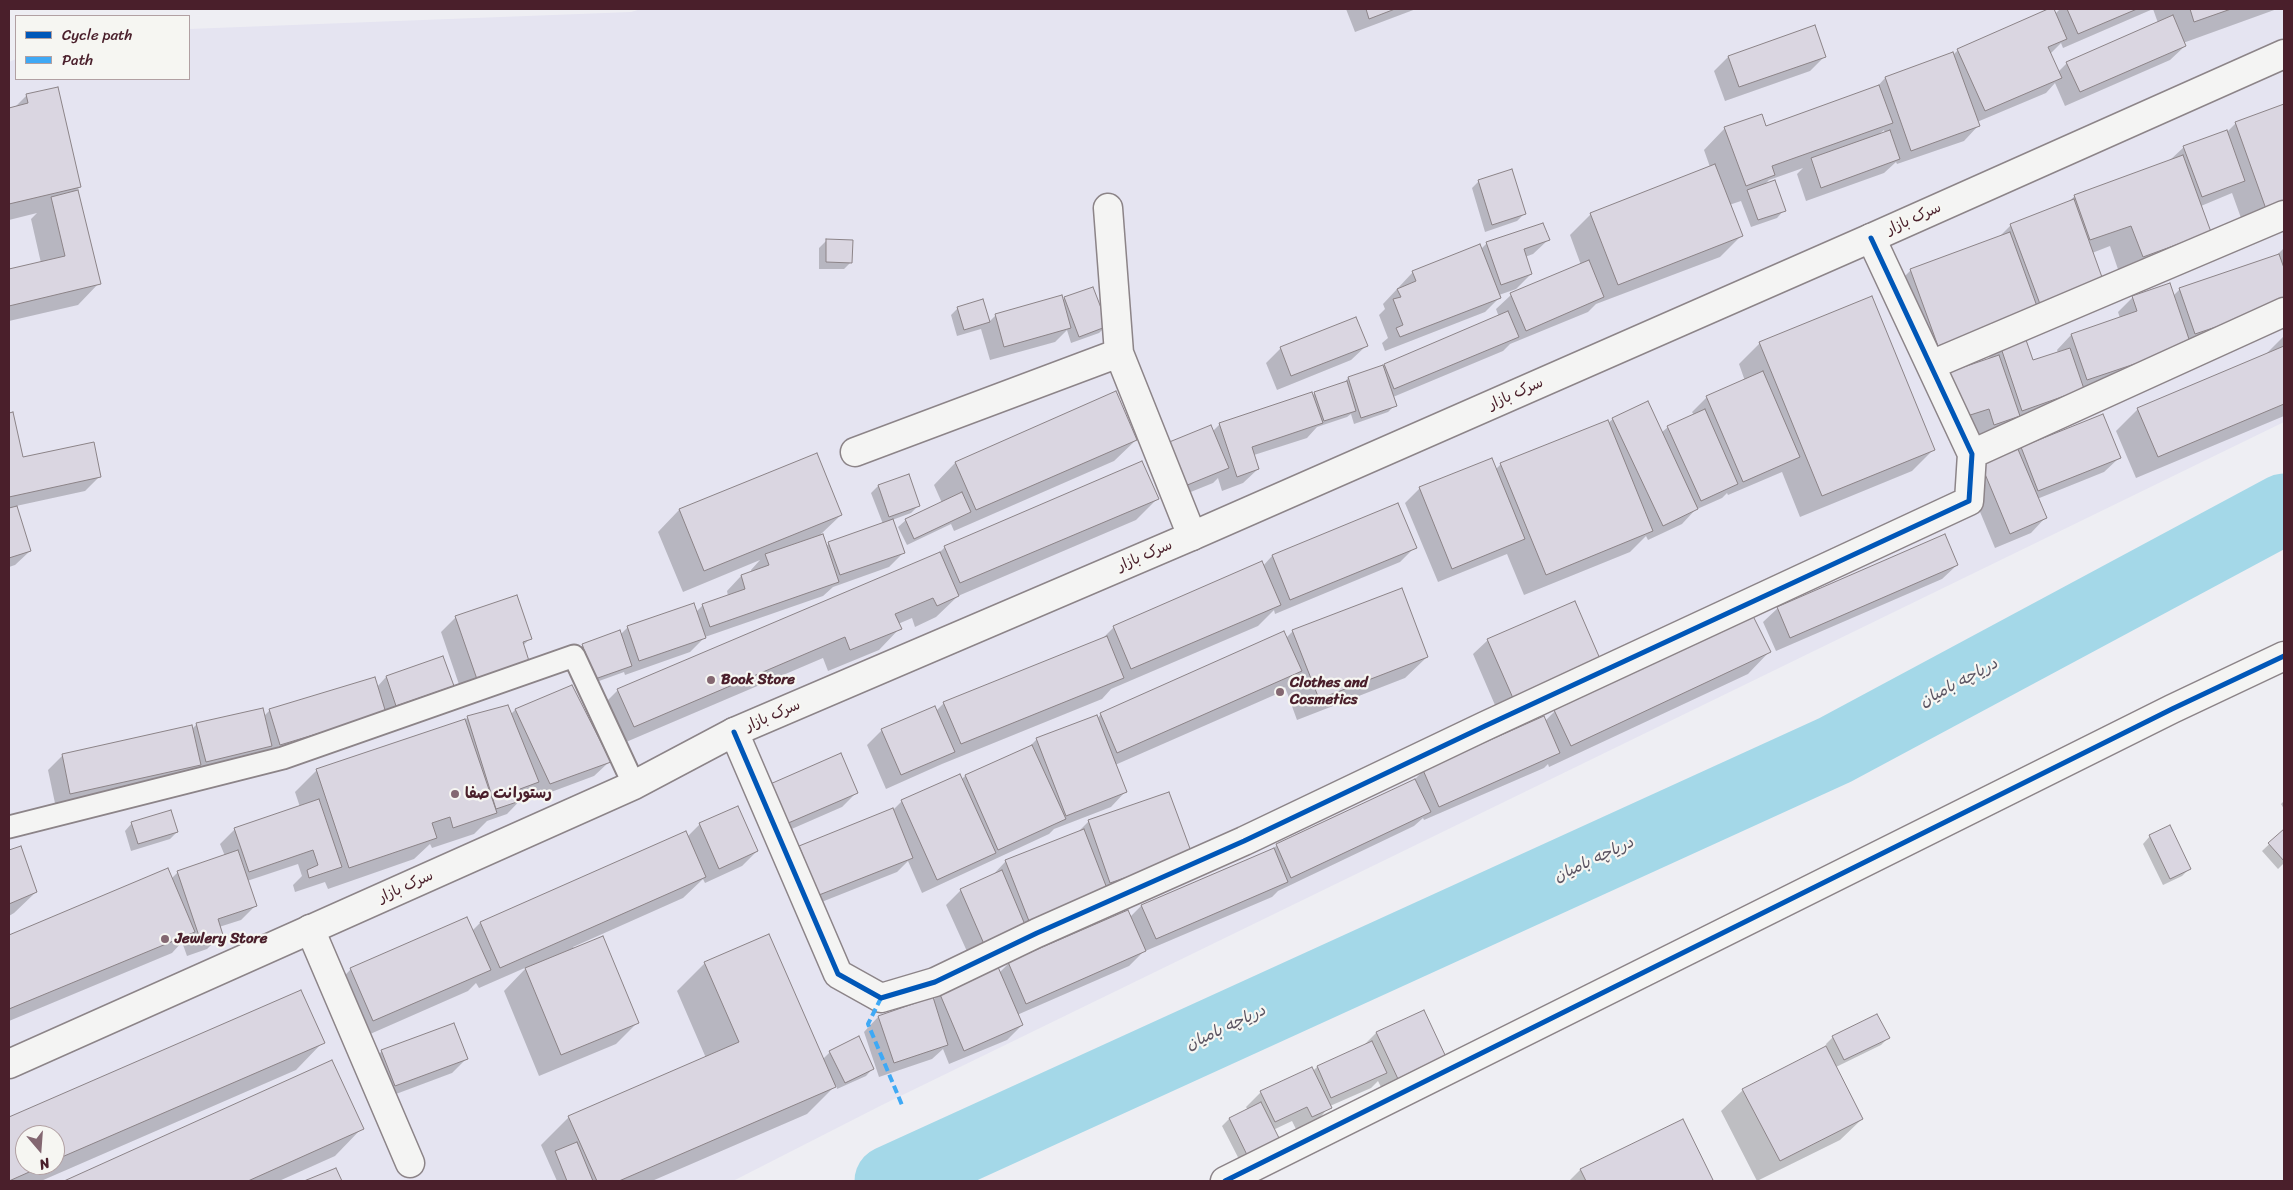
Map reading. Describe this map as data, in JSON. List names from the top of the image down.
{
  "streets": {
    "street": ["سرک بازار"]
  },
  "water": ["دریاچه بامیان"],
  "places": [
    "Book Store",
    "Clothes and Cosmetics",
    "رستورانت صفا",
    "Jewlery Store"
  ],
  "legend": ["Cycle path", "Path"],
  "north": "bottom"
}
